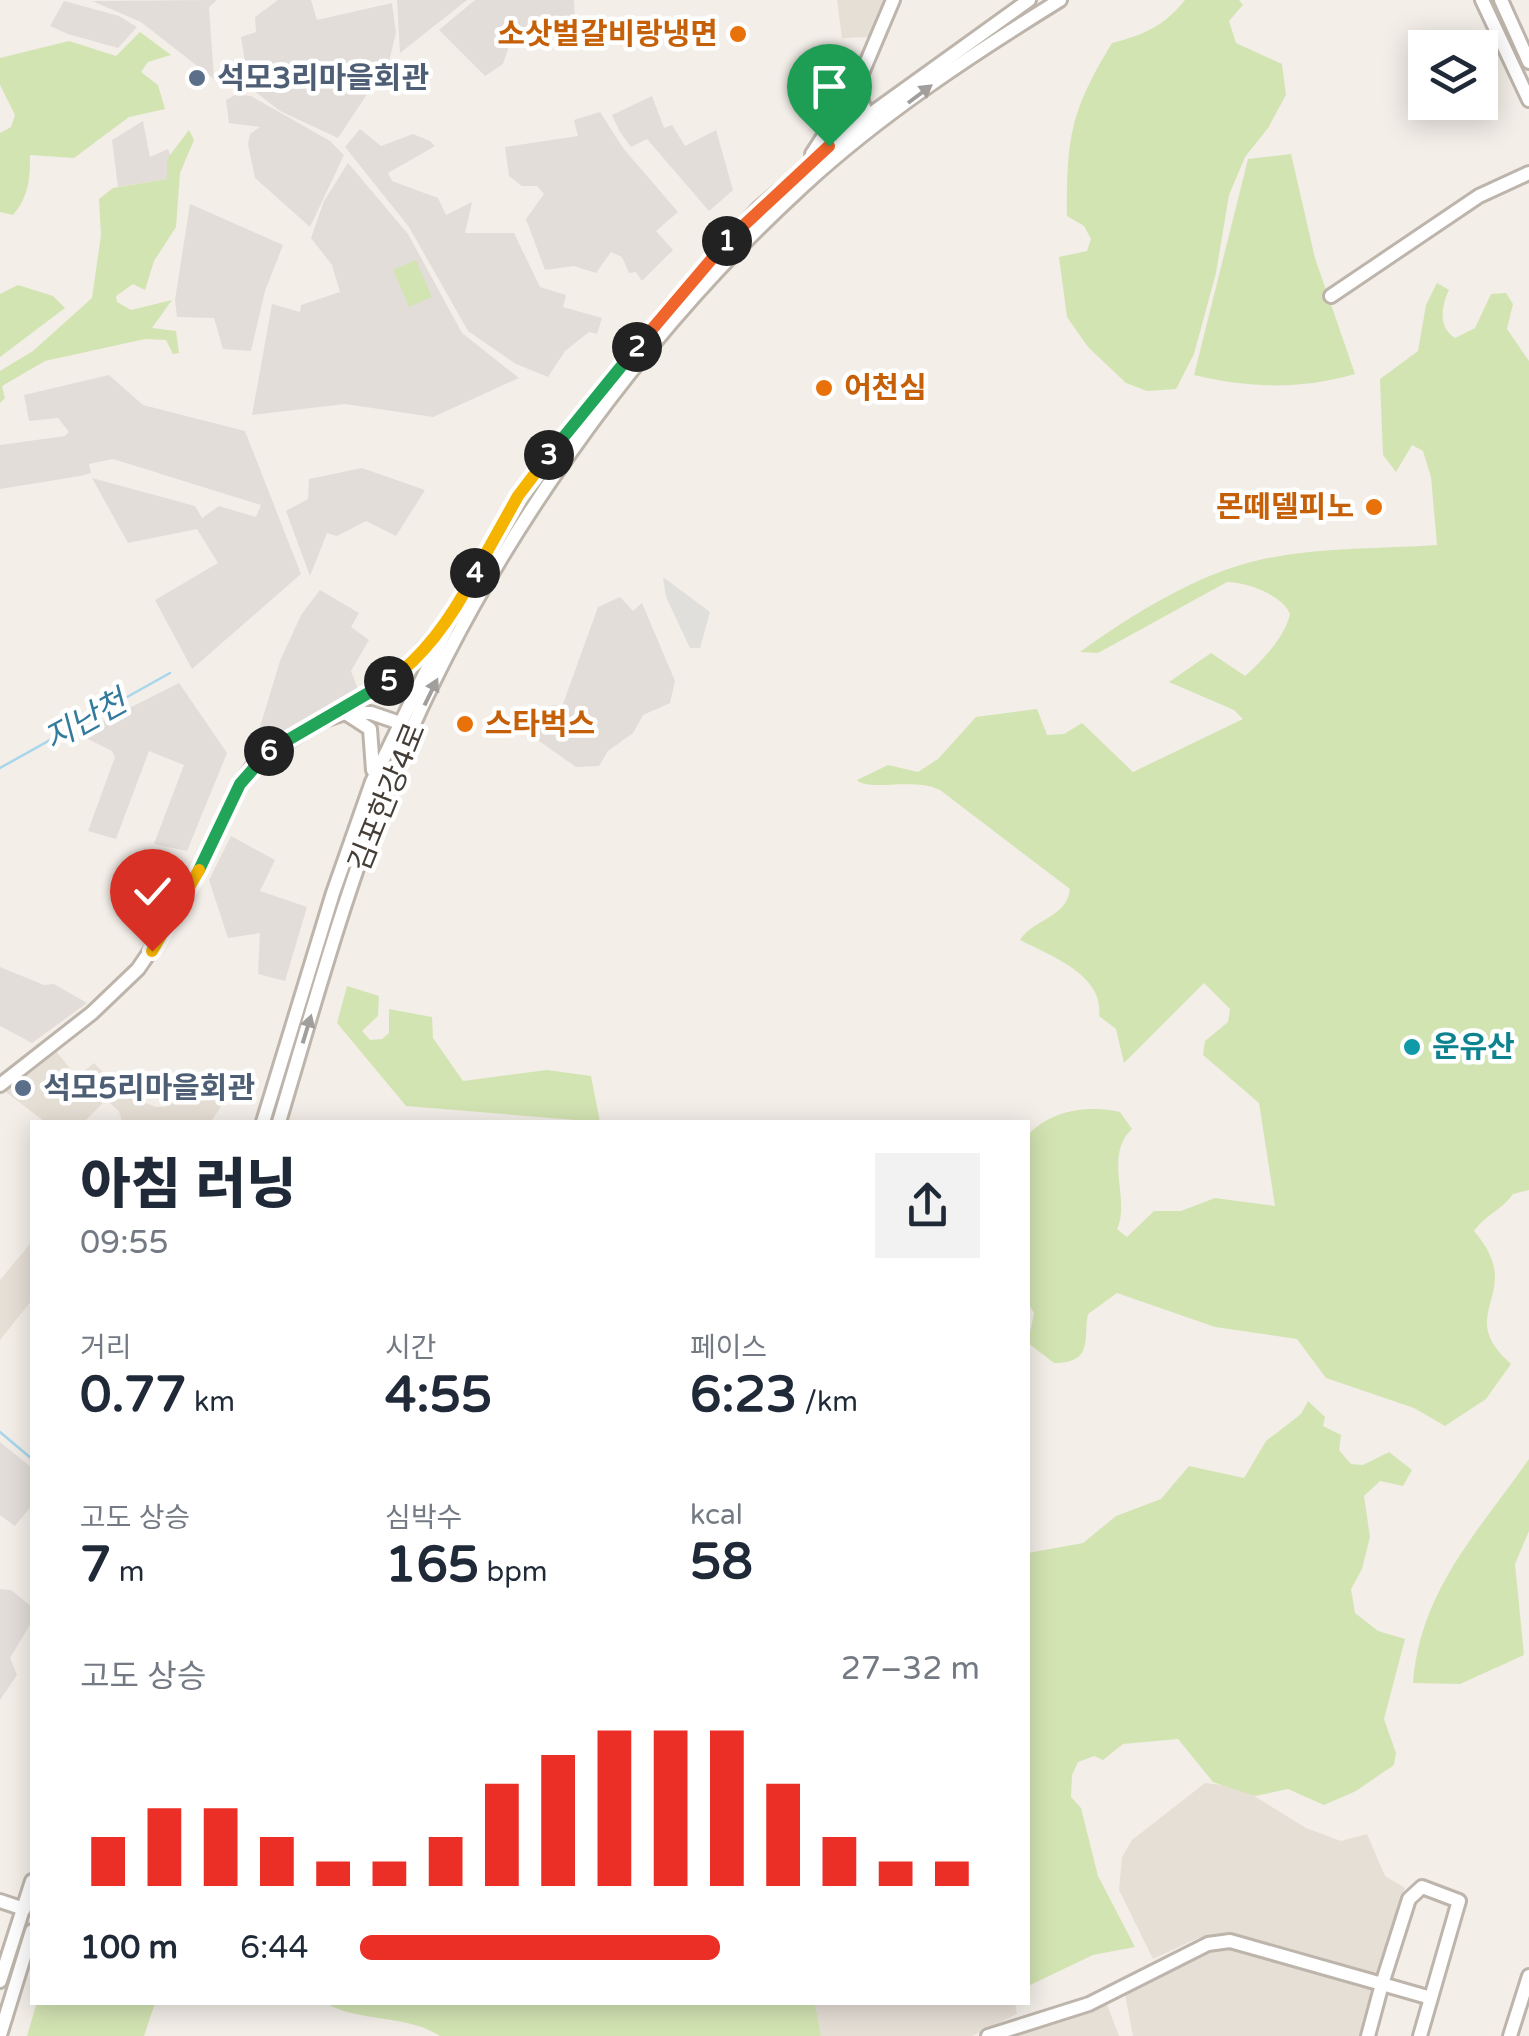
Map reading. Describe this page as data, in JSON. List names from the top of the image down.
{
  "streets": {
    "street": ["김포한강4로"]
  },
  "water": ["지난천"],
  "places": [
    "소삿벌갈비랑냉면",
    "석모3리마을회관",
    "어천심",
    "몬떼델피노",
    "스타벅스",
    "운유산",
    "석모5리마을회관"
  ],
  "page": {
    "pins": [
      "1",
      "2",
      "3",
      "4",
      "5",
      "6"
    ],
    "heading": ["아침 러닝", "09:55"],
    "stats": [
      ["거리", "0.77 km"],
      ["시간", "4:55"],
      ["페이스", "6:23 /km"],
      ["고도 상승", "7 m"],
      ["심박수", "165 bpm"],
      ["kcal", "58"]
    ],
    "chart": ["고도 상승", "27–32 m"],
    "list": [
      {
        "name": "100 m",
        "note": "6:44"
      }
    ]
  }
}
